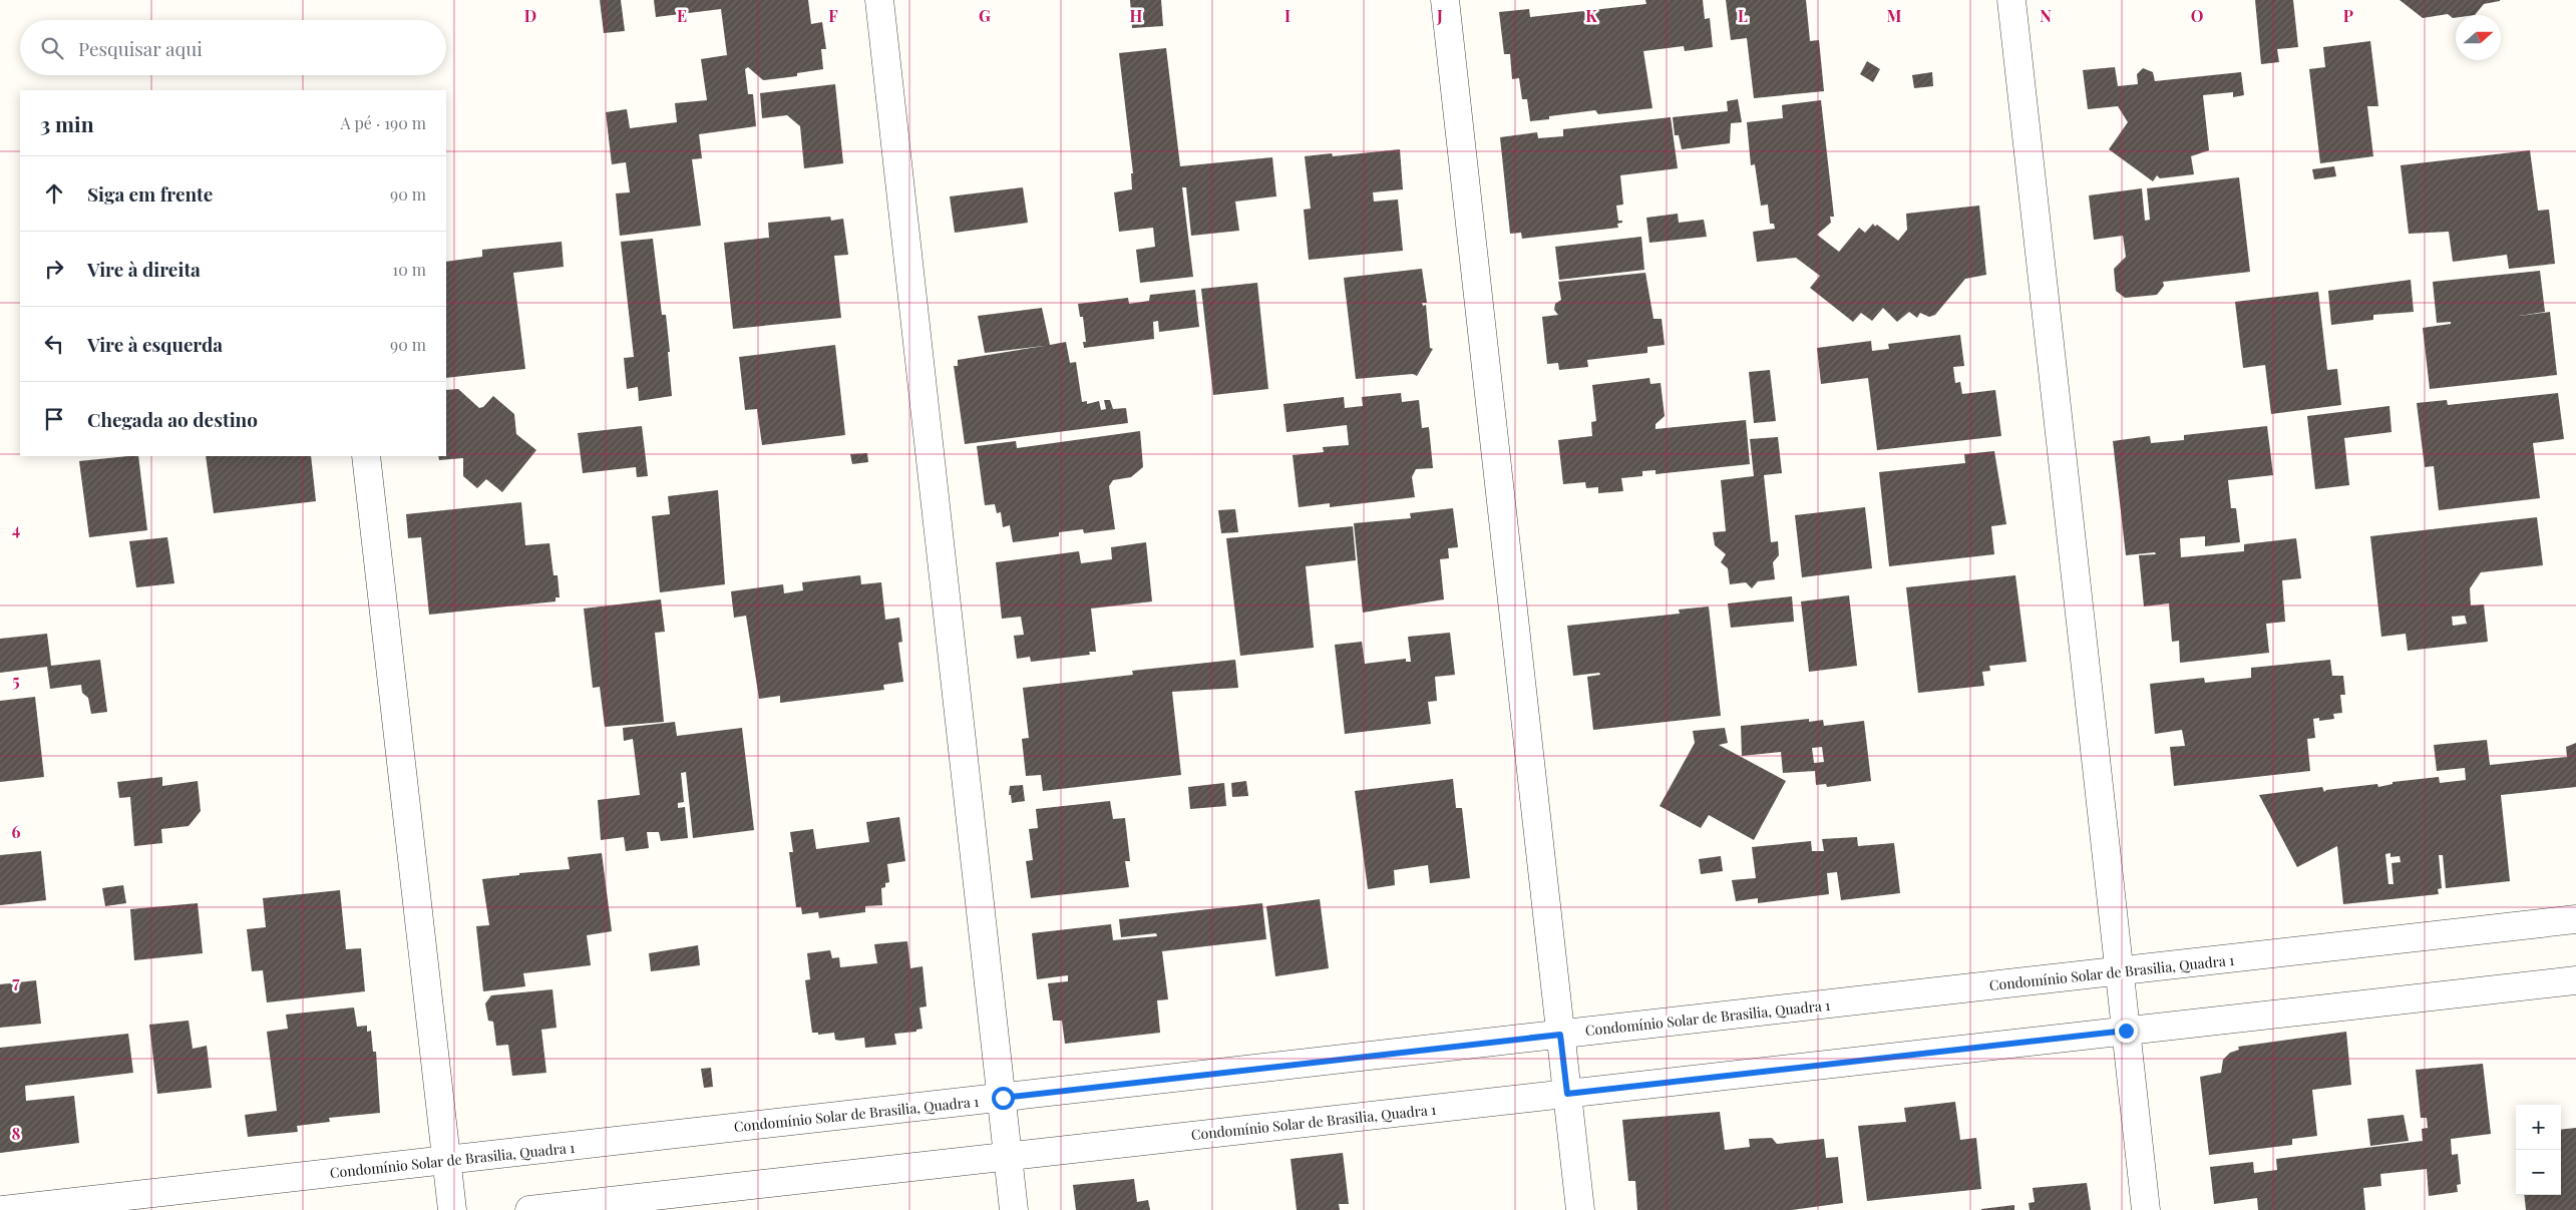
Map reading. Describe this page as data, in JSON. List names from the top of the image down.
{
  "streets": {
    "street": ["Condomínio Solar de Brasilia, Quadra 1"]
  },
  "north": "right",
  "page": {
    "search": "Pesquisar aqui",
    "heading": ["3 min", "A pé · 190 m"],
    "list": [
      ["Siga em frente", "90 m"],
      ["Vire à direita", "10 m"],
      ["Vire à esquerda", "90 m"],
      "Chegada ao destino"
    ],
    "map_buttons": ["+", "−"]
  },
  "grid": {
    "columns": [
      "D",
      "E",
      "F",
      "G",
      "H",
      "I",
      "J",
      "K",
      "L",
      "M",
      "N",
      "O",
      "P"
    ],
    "rows": [
      "4",
      "5",
      "6",
      "7",
      "8"
    ]
  }
}
